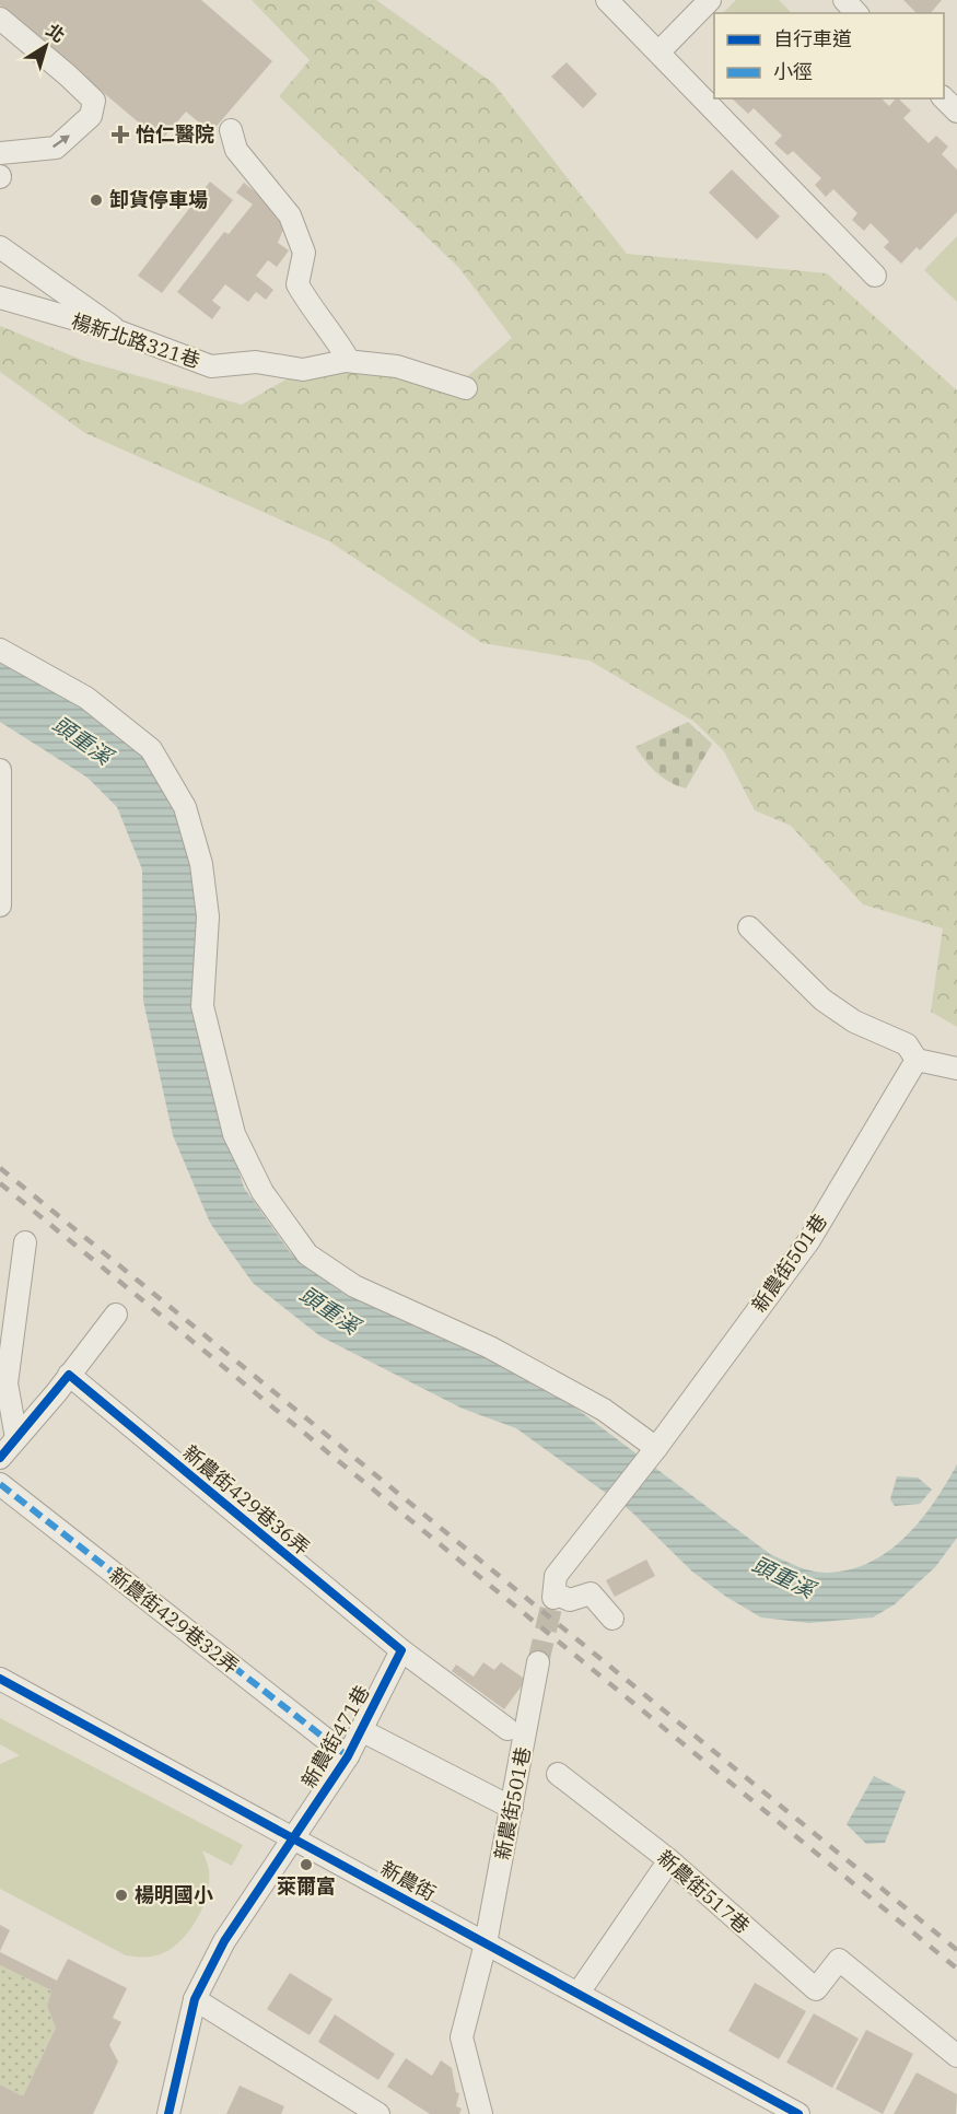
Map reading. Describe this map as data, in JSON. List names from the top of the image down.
{
  "streets": {
    "street": [
      "楊新北路321巷",
      "新農街501巷",
      "新農街429巷36弄",
      "新農街429巷32弄",
      "新農街471巷",
      "新農街",
      "新農街517巷"
    ]
  },
  "crossings": [
    ["新農街501巷", "新農街"],
    ["新農街429巷36弄", "新農街471巷"],
    ["新農街429巷32弄", "新農街471巷"],
    ["新農街471巷", "新農街"]
  ],
  "water": ["頭重溪"],
  "places": {
    "health": ["怡仁醫院"],
    "other": ["卸貨停車場", "萊爾富", "楊明國小"]
  },
  "legend": ["自行車道", "小徑"],
  "north": "top right"
}
